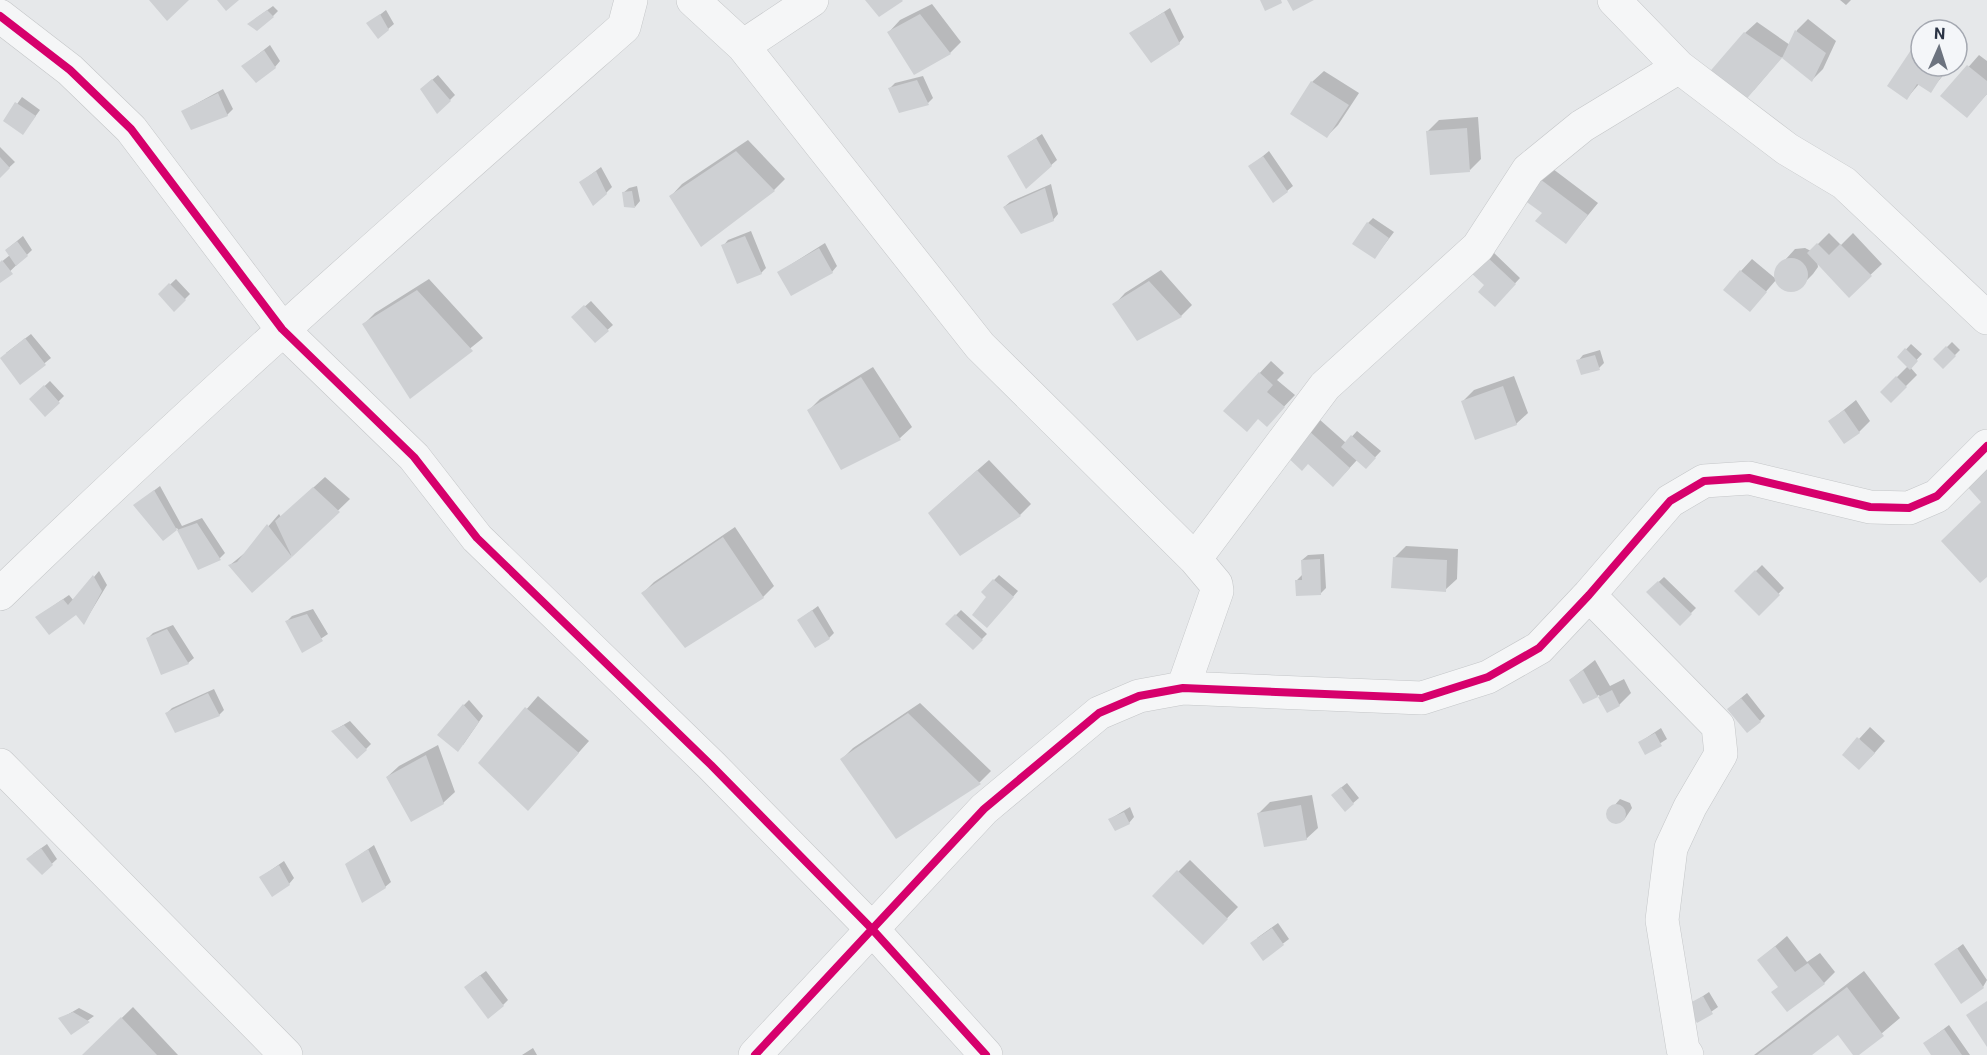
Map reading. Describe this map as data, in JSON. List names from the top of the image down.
{
  "north": "top"
}
